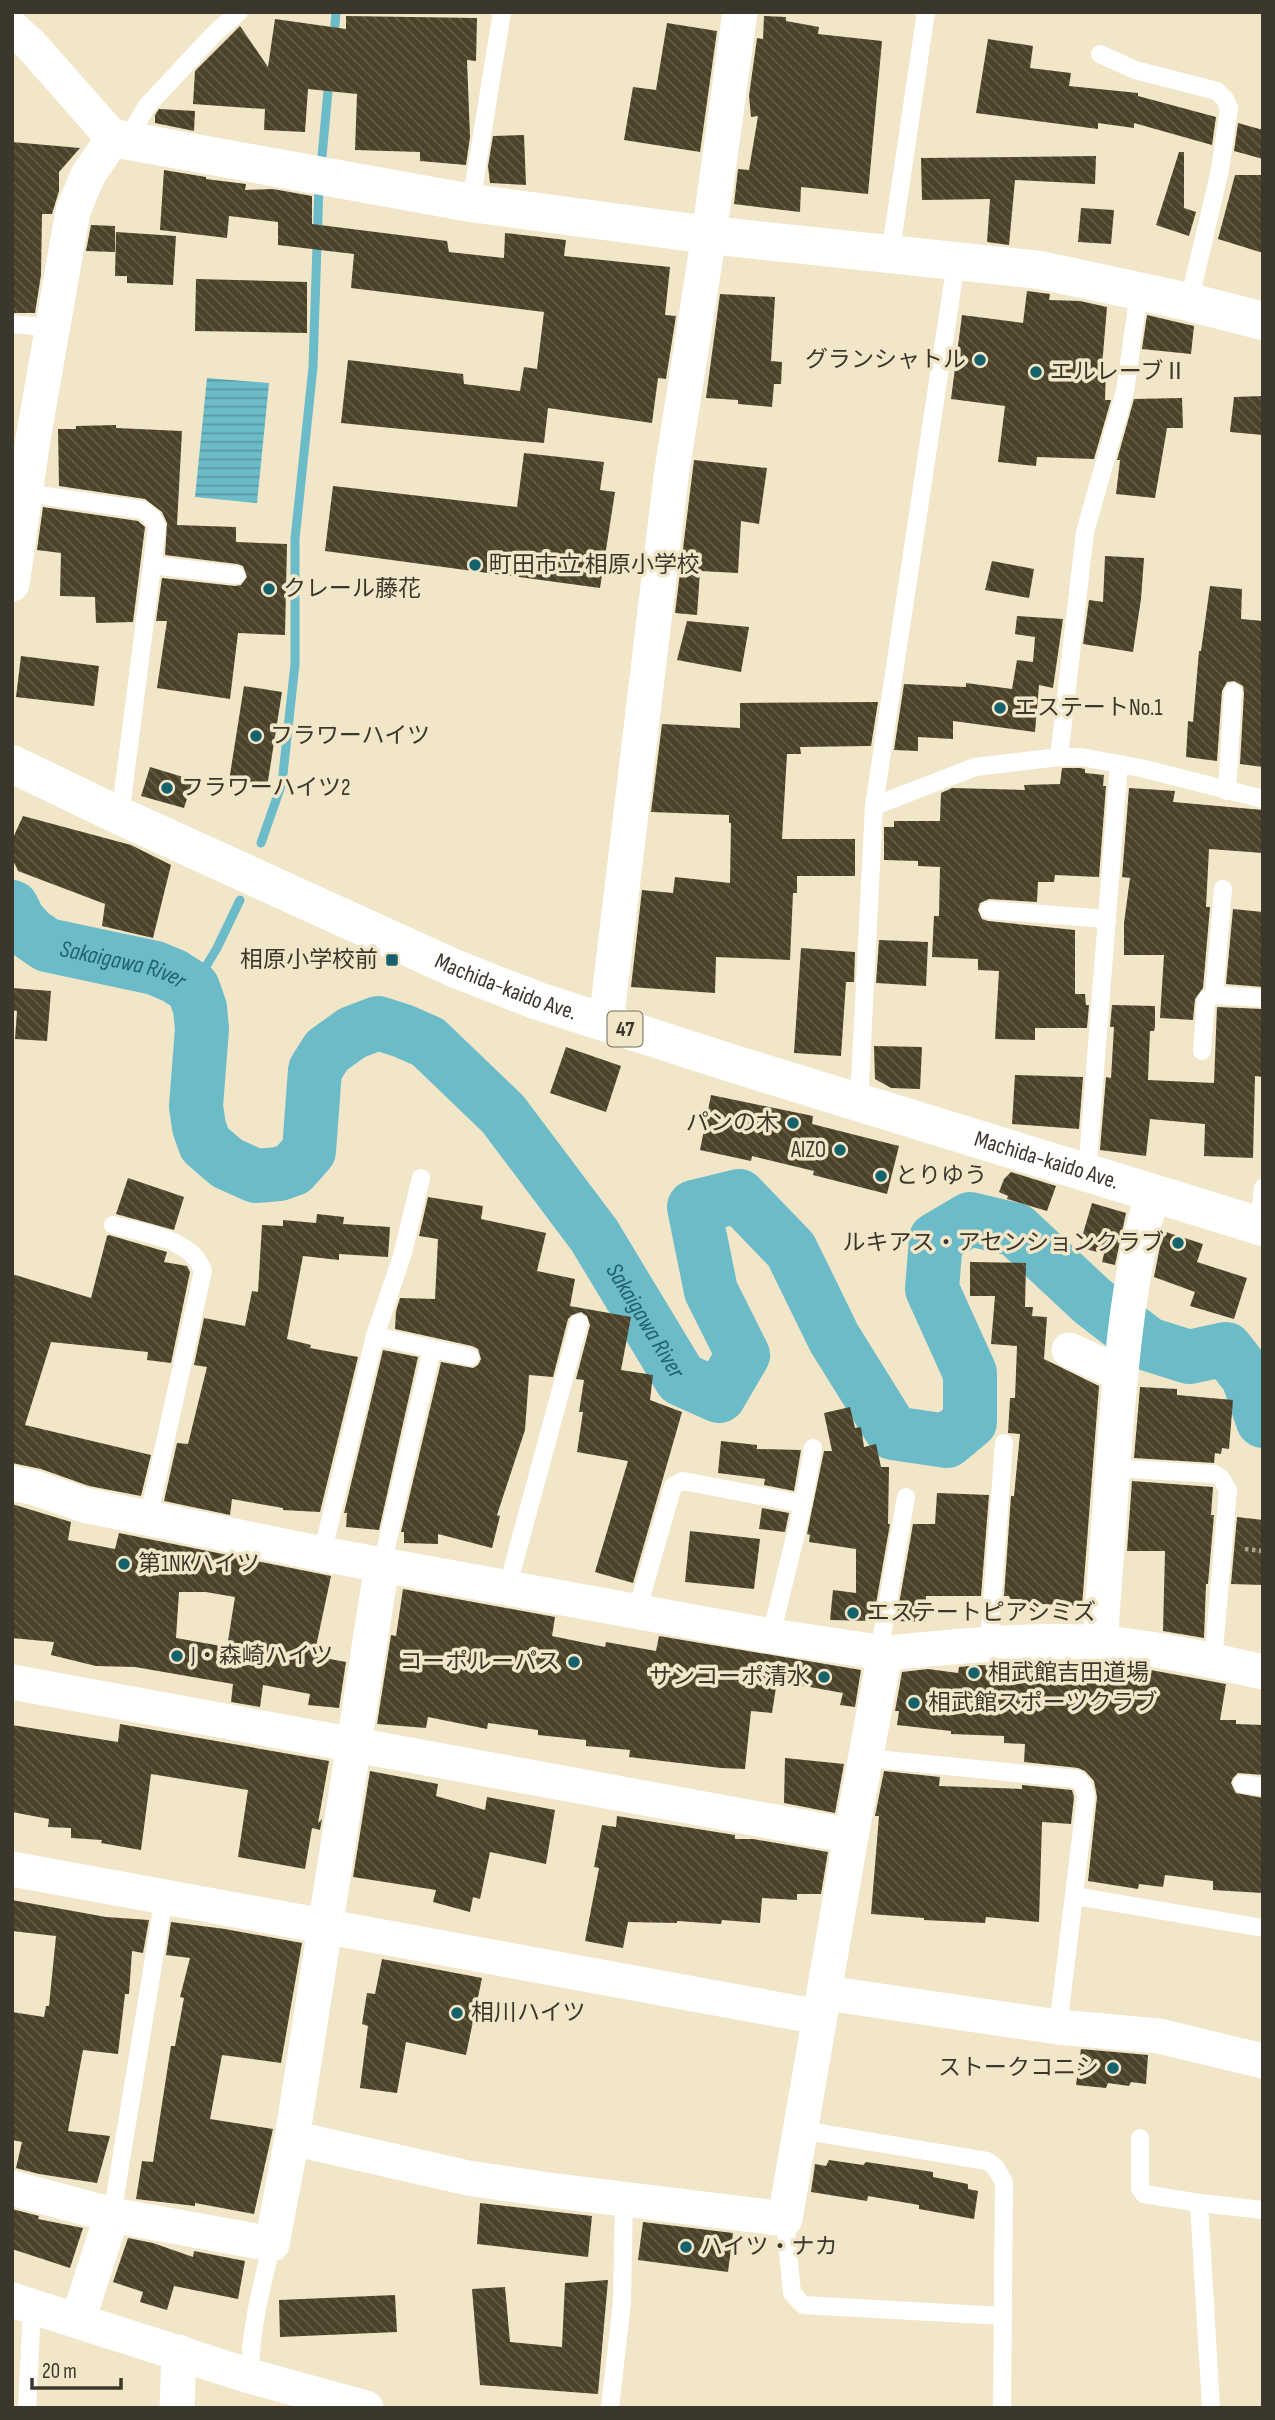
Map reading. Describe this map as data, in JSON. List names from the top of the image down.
{
  "streets": {
    "main road": ["Machida-kaido Ave.", "47"]
  },
  "water": ["Sakaigawa River"],
  "places": {
    "other": [
      "グランシャトル",
      "エルレーブⅡ",
      "町田市立 相原小学校",
      "クレール藤花",
      "エステートNo.1",
      "フラワーハイツ",
      "フラワーハイツ2",
      "パンの木",
      "AIZO",
      "とりゆう",
      "ルキアス・アセンションクラブ",
      "第1NKハイツ",
      "エステートピアシミズ",
      "J・森崎ハイツ",
      "コーポルーパス",
      "相武館吉田道場",
      "サンコーポ清水",
      "相武館スポーツクラブ",
      "相川ハイツ",
      "ストークコニシ",
      "ハイツ・ナカ"
    ],
    "transit": ["相原小学校前"]
  },
  "scale_bar": "20 m"
}
